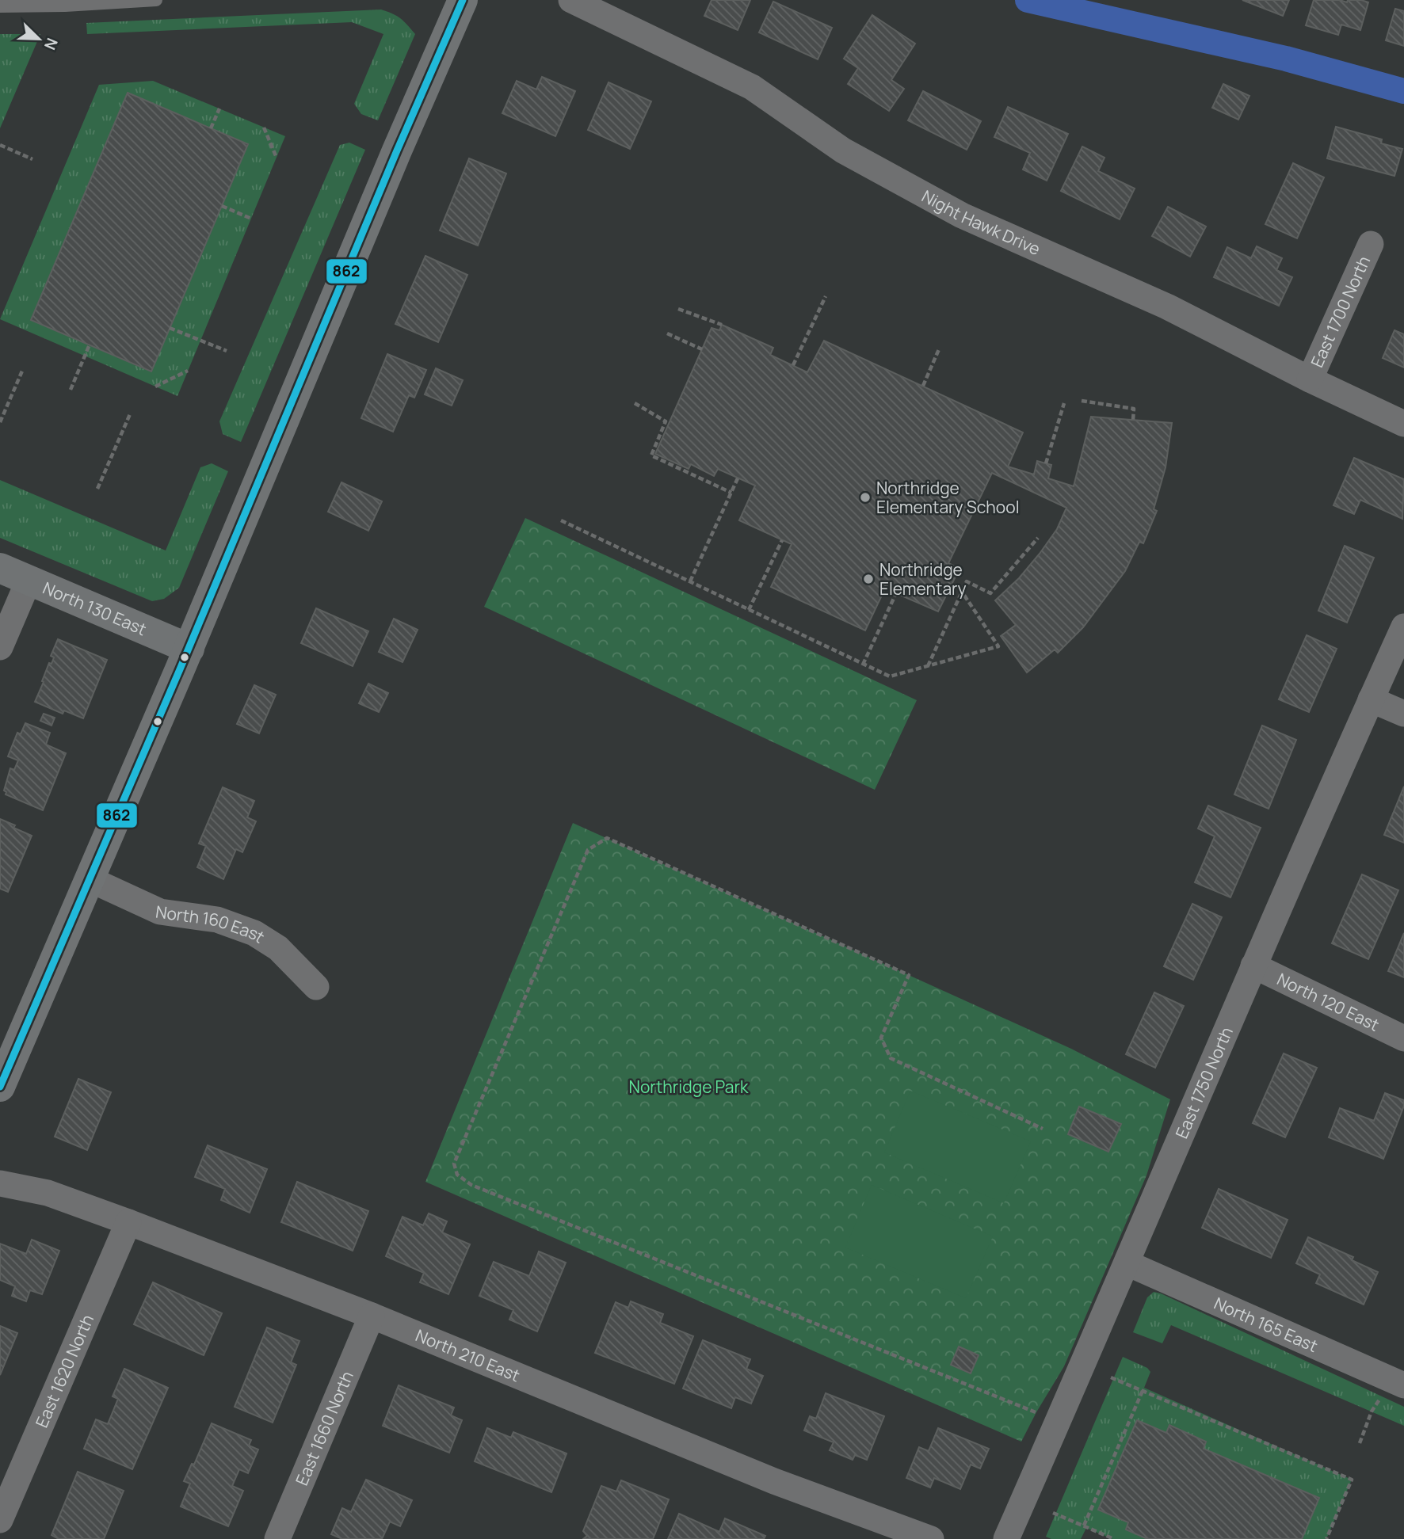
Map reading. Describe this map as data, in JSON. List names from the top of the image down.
{
  "streets": {
    "main road": ["North 130 East"],
    "street": [
      "Night Hawk Drive",
      "East 1700 North",
      "North 160 East",
      "North 120 East",
      "East 1750 North",
      "North 165 East",
      "North 210 East",
      "East 1620 North",
      "East 1660 North"
    ]
  },
  "crossings": [
    ["Night Hawk Drive", "East 1700 North"],
    ["North 120 East", "East 1750 North"],
    ["East 1750 North", "North 165 East"],
    ["North 210 East", "East 1620 North"],
    ["North 210 East", "East 1660 North"]
  ],
  "parks": ["Northridge Park"],
  "places": ["Northridge Elementary School", "Northridge Elementary"],
  "lines": ["transit line 862"],
  "north": "bottom right"
}
